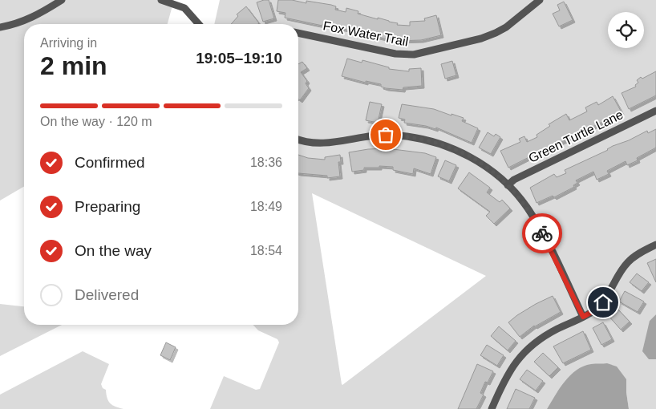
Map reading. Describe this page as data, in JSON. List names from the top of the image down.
{
  "streets": {
    "street": ["Fox Water Trail", "Green Turtle Lane"]
  },
  "page": {
    "heading": ["2 min", "Arriving in", "19:05–19:10"],
    "bar": "On the way · 120 m",
    "list": [
      ["Confirmed", "18:36"],
      ["Preparing", "18:49"],
      ["On the way", "18:54"],
      "Delivered"
    ]
  }
}
